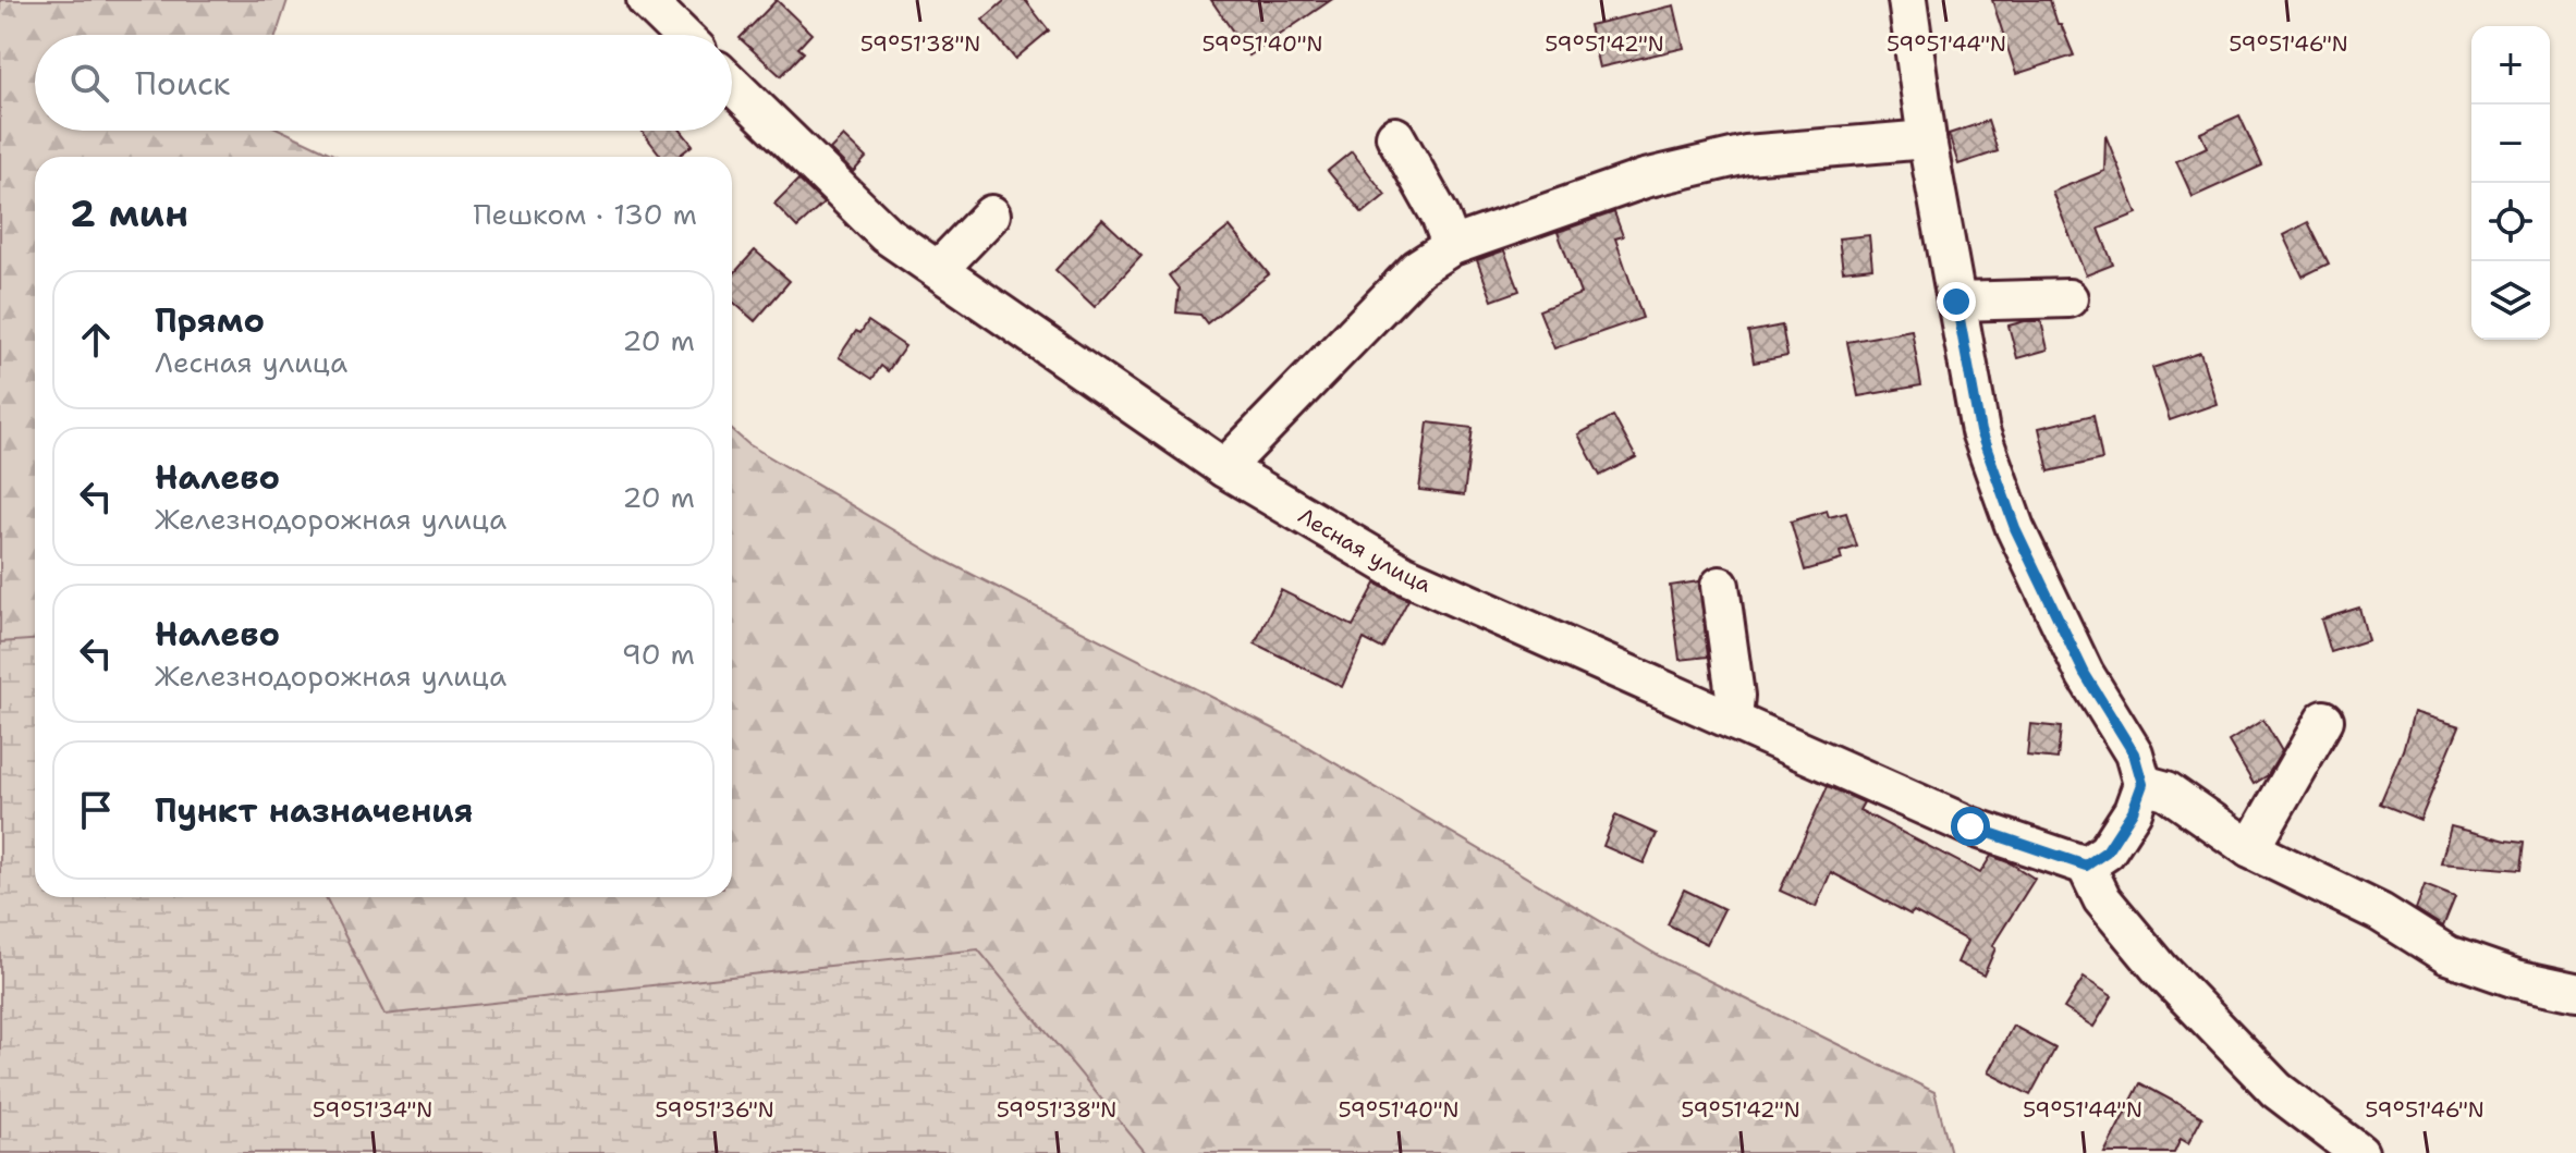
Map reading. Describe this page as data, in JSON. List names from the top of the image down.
{
  "streets": {
    "street": ["Лесная улица"]
  },
  "page": {
    "map_buttons": ["+", "−"],
    "search": "Поиск",
    "heading": ["2 мин", "Пешком · 130 m"],
    "list": [
      ["Прямо", "Лесная улица", "20 m"],
      ["Налево", "Железнодорожная улица", "20 m"],
      ["Налево", "Железнодорожная улица", "90 m"],
      "Пункт назначения"
    ]
  },
  "coordinates": [
    "59°51'38\"N",
    "59°51'40\"N",
    "59°51'42\"N",
    "59°51'44\"N",
    "59°51'46\"N",
    "59°51'34\"N",
    "59°51'36\"N"
  ]
}
